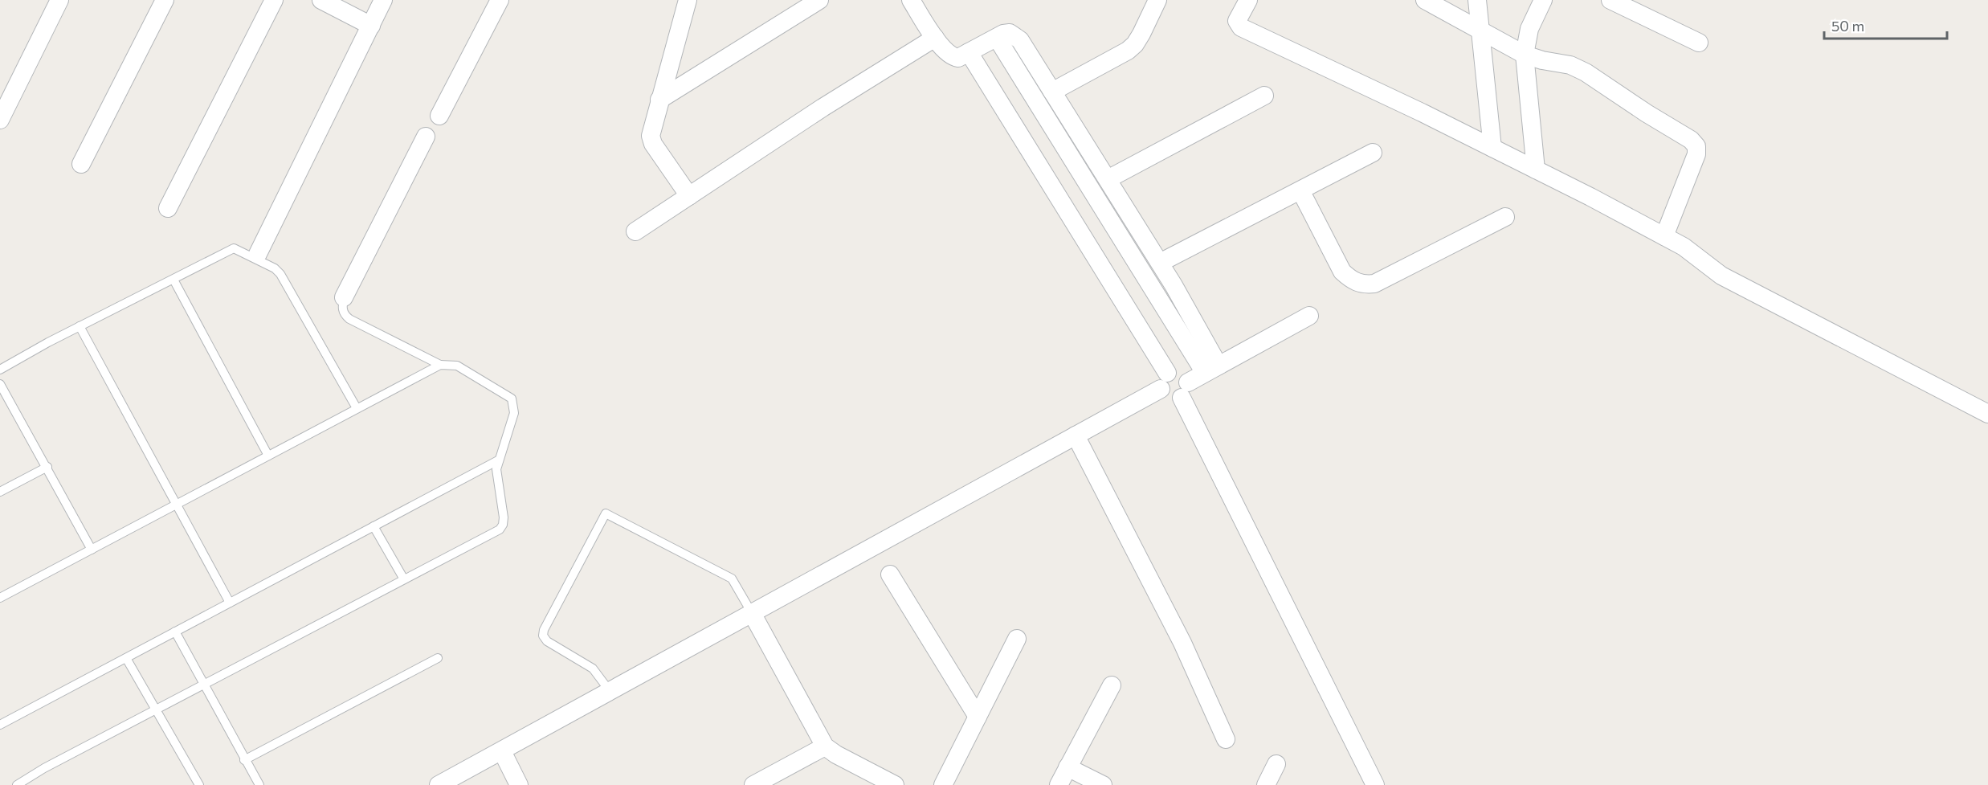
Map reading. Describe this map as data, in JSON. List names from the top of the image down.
{
  "scale_bar": "50 m"
}
